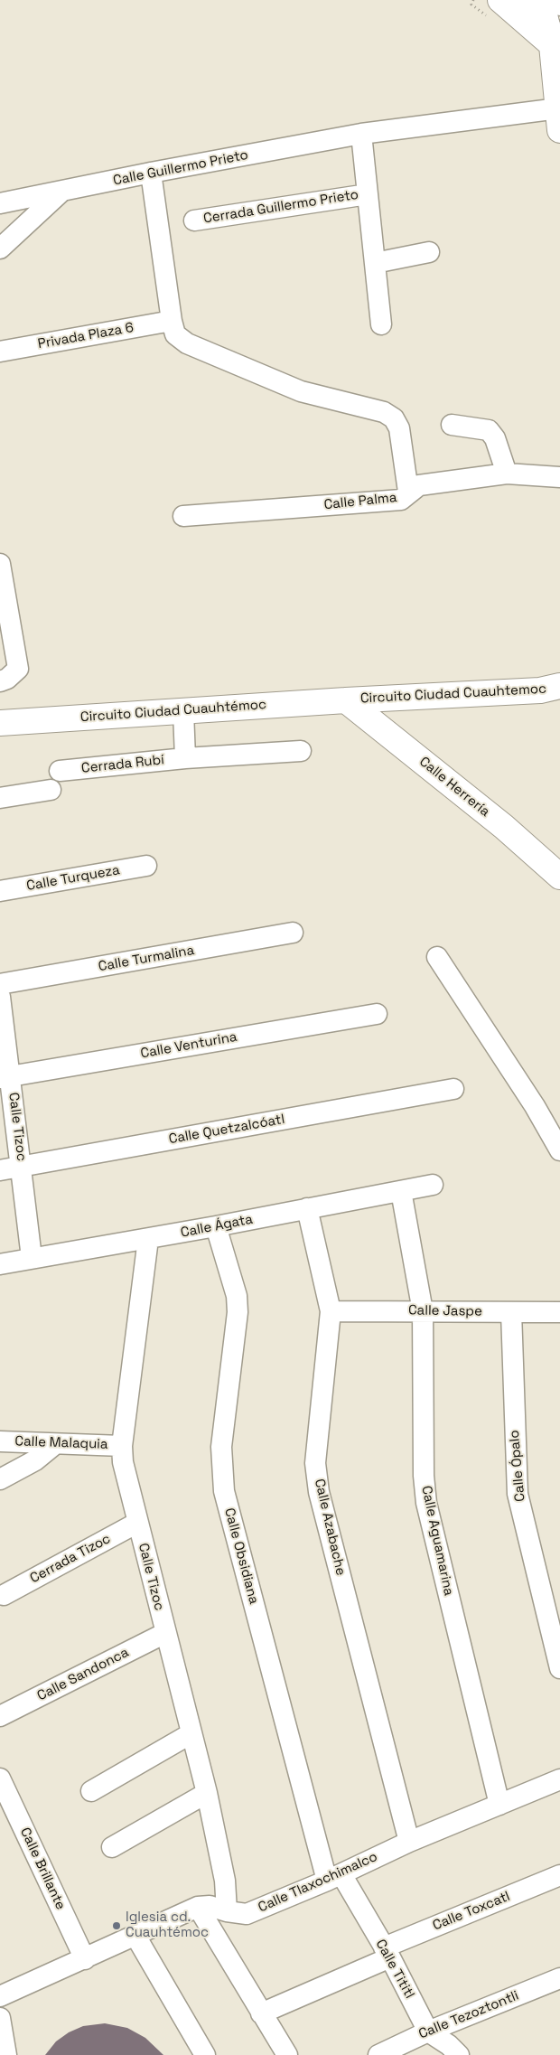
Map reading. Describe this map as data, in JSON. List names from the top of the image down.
{
  "streets": {
    "main road": ["Circuito Ciudad Cuauhtemoc", "Circuito Ciudad Cuauhtémoc", "Calle Herrería"],
    "street": [
      "Calle Guillermo Prieto",
      "Cerrada Guillermo Prieto",
      "Privada Plaza 6",
      "Calle Palma",
      "Cerrada Rubí",
      "Calle Turqueza",
      "Calle Turmalina",
      "Calle Venturina",
      "Calle Tizoc",
      "Calle Quetzalcóatl",
      "Calle Ágata",
      "Calle Jaspe",
      "Calle Malaquia",
      "Calle Ópalo",
      "Calle Azabache",
      "Calle Aguamarina",
      "Calle Obsidiana",
      "Cerrada Tizoc",
      "Calle Sandonca",
      "Calle Brillante",
      "Calle Tlaxochimalco",
      "Calle Toxcatl",
      "Calle Tititl",
      "Calle Tezoztontli"
    ]
  },
  "crossings": [
    ["Circuito Ciudad Cuauhtemoc", "Circuito Ciudad Cuauhtémoc"],
    ["Circuito Ciudad Cuauhtemoc", "Calle Herrería"],
    ["Circuito Ciudad Cuauhtémoc", "Calle Herrería"],
    ["Calle Venturina", "Calle Tizoc"],
    ["Calle Tizoc", "Calle Quetzalcóatl"],
    ["Calle Tizoc", "Calle Ágata"],
    ["Calle Tizoc", "Calle Malaquia"],
    ["Calle Tizoc", "Cerrada Tizoc"],
    ["Calle Tizoc", "Calle Sandonca"],
    ["Calle Tizoc", "Calle Tlaxochimalco"],
    ["Calle Ágata", "Calle Azabache"],
    ["Calle Ágata", "Calle Aguamarina"],
    ["Calle Ágata", "Calle Obsidiana"],
    ["Calle Jaspe", "Calle Ópalo"],
    ["Calle Jaspe", "Calle Azabache"],
    ["Calle Jaspe", "Calle Aguamarina"],
    ["Calle Azabache", "Calle Tlaxochimalco"],
    ["Calle Aguamarina", "Calle Tlaxochimalco"],
    ["Calle Obsidiana", "Calle Tlaxochimalco"],
    ["Calle Obsidiana", "Calle Tititl"],
    ["Calle Tlaxochimalco", "Calle Tititl"],
    ["Calle Toxcatl", "Calle Tititl"],
    ["Calle Tititl", "Calle Tezoztontli"]
  ],
  "places": ["Iglesia cd. Cuauhtémoc"]
}
